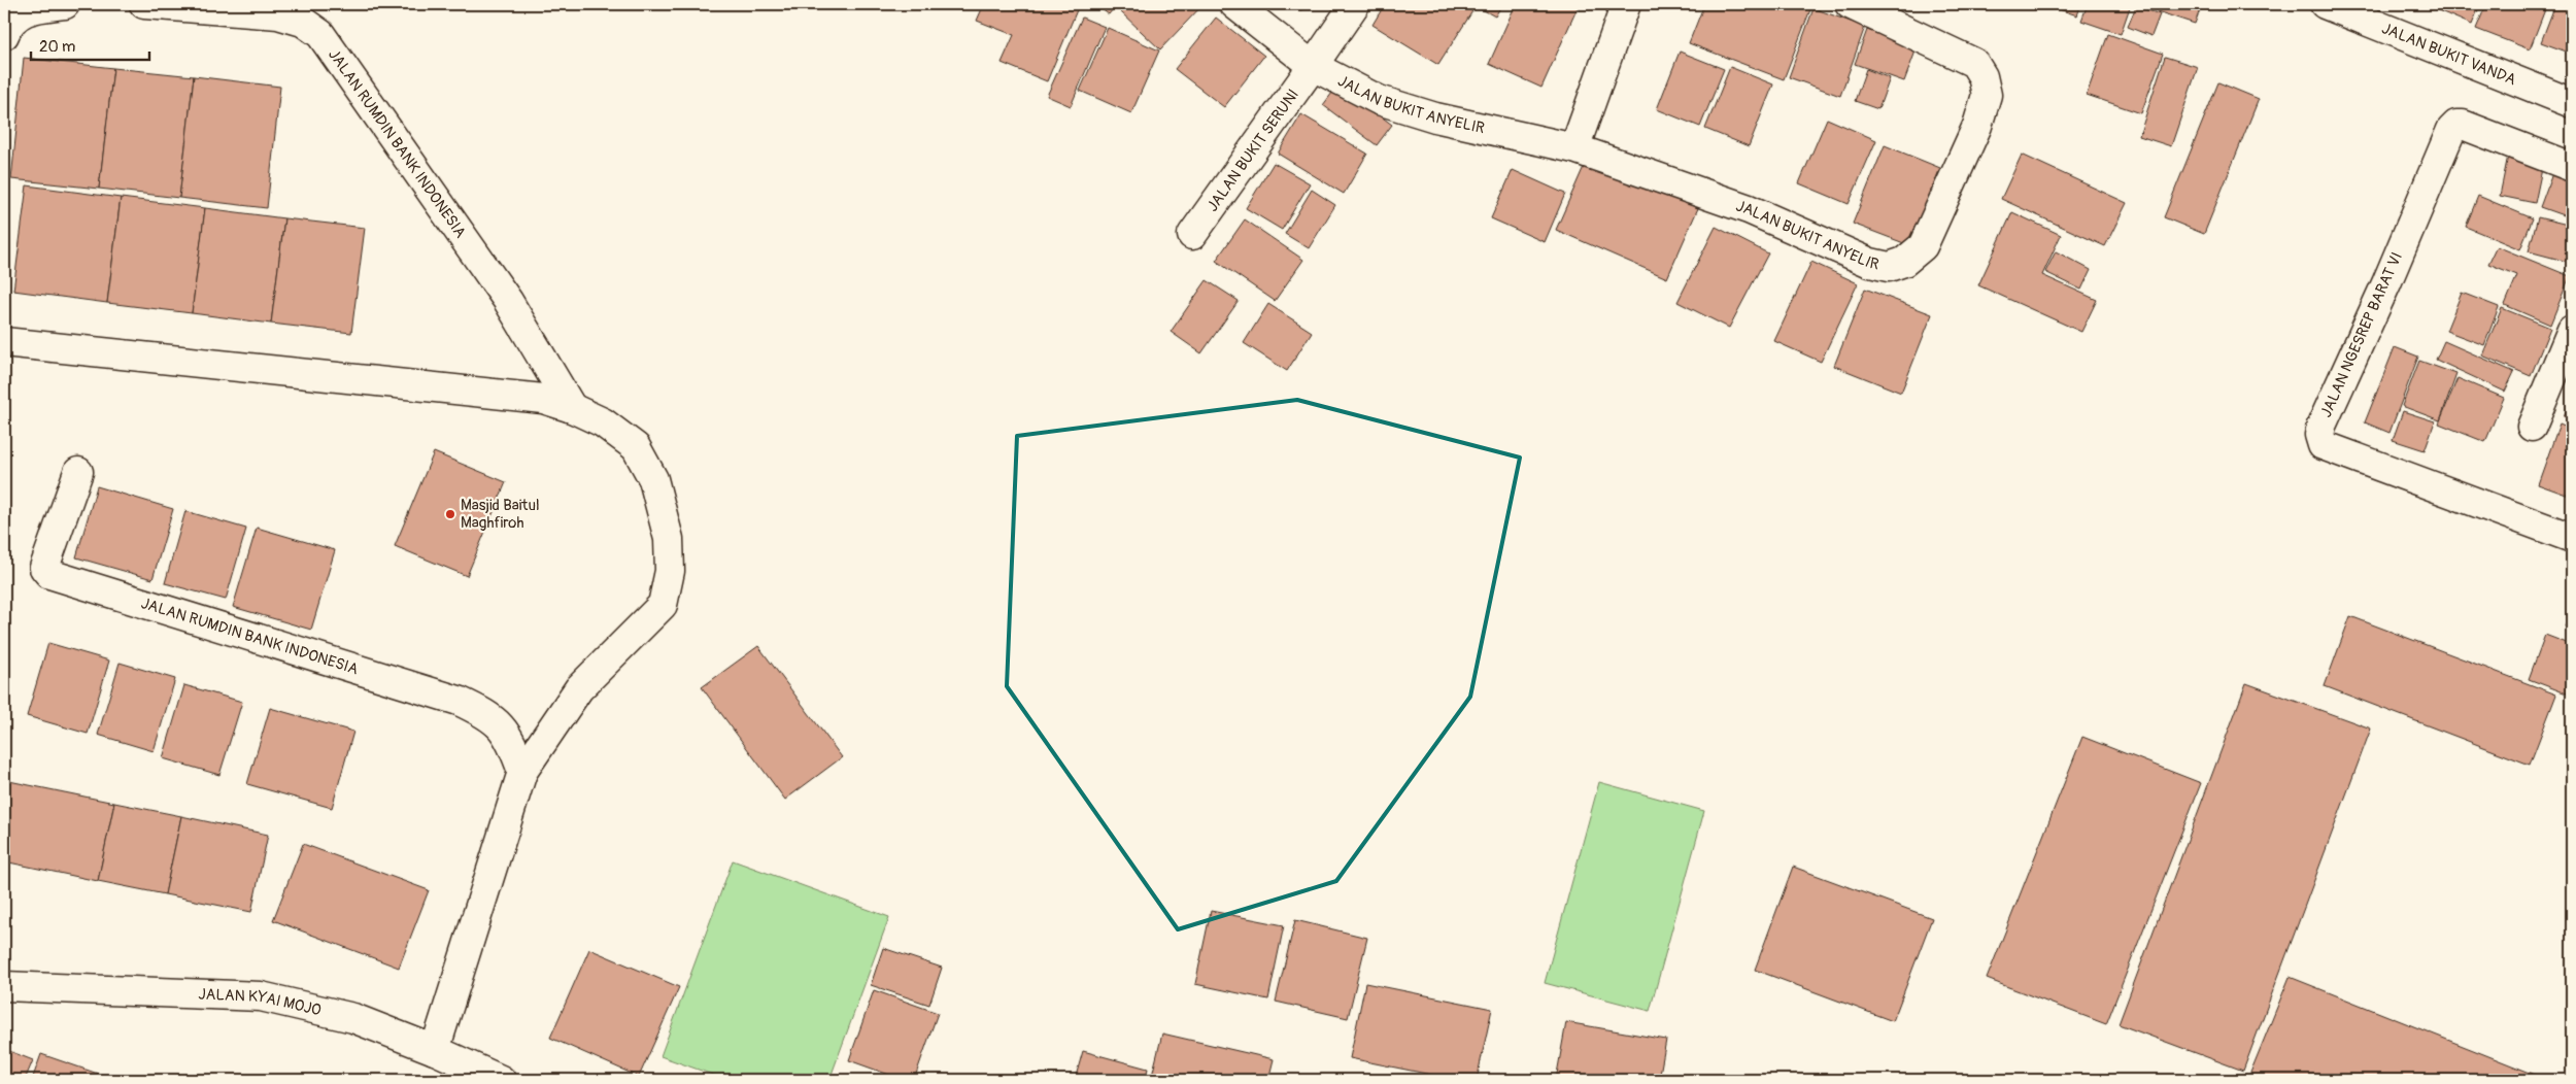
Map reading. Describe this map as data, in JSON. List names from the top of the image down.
{
  "streets": {
    "street": [
      "JALAN BUKIT VANDA",
      "JALAN BUKIT ANYELIR",
      "JALAN RUMDIN BANK INDONESIA",
      "JALAN BUKIT SERUNI",
      "JALAN NGESREP BARAT VI",
      "JALAN KYAI MOJO"
    ]
  },
  "crossings": [
    ["JALAN BUKIT ANYELIR", "JALAN BUKIT SERUNI"]
  ],
  "places": ["Masjid Baitul Maghfiroh"],
  "scale_bar": "20 m"
}
